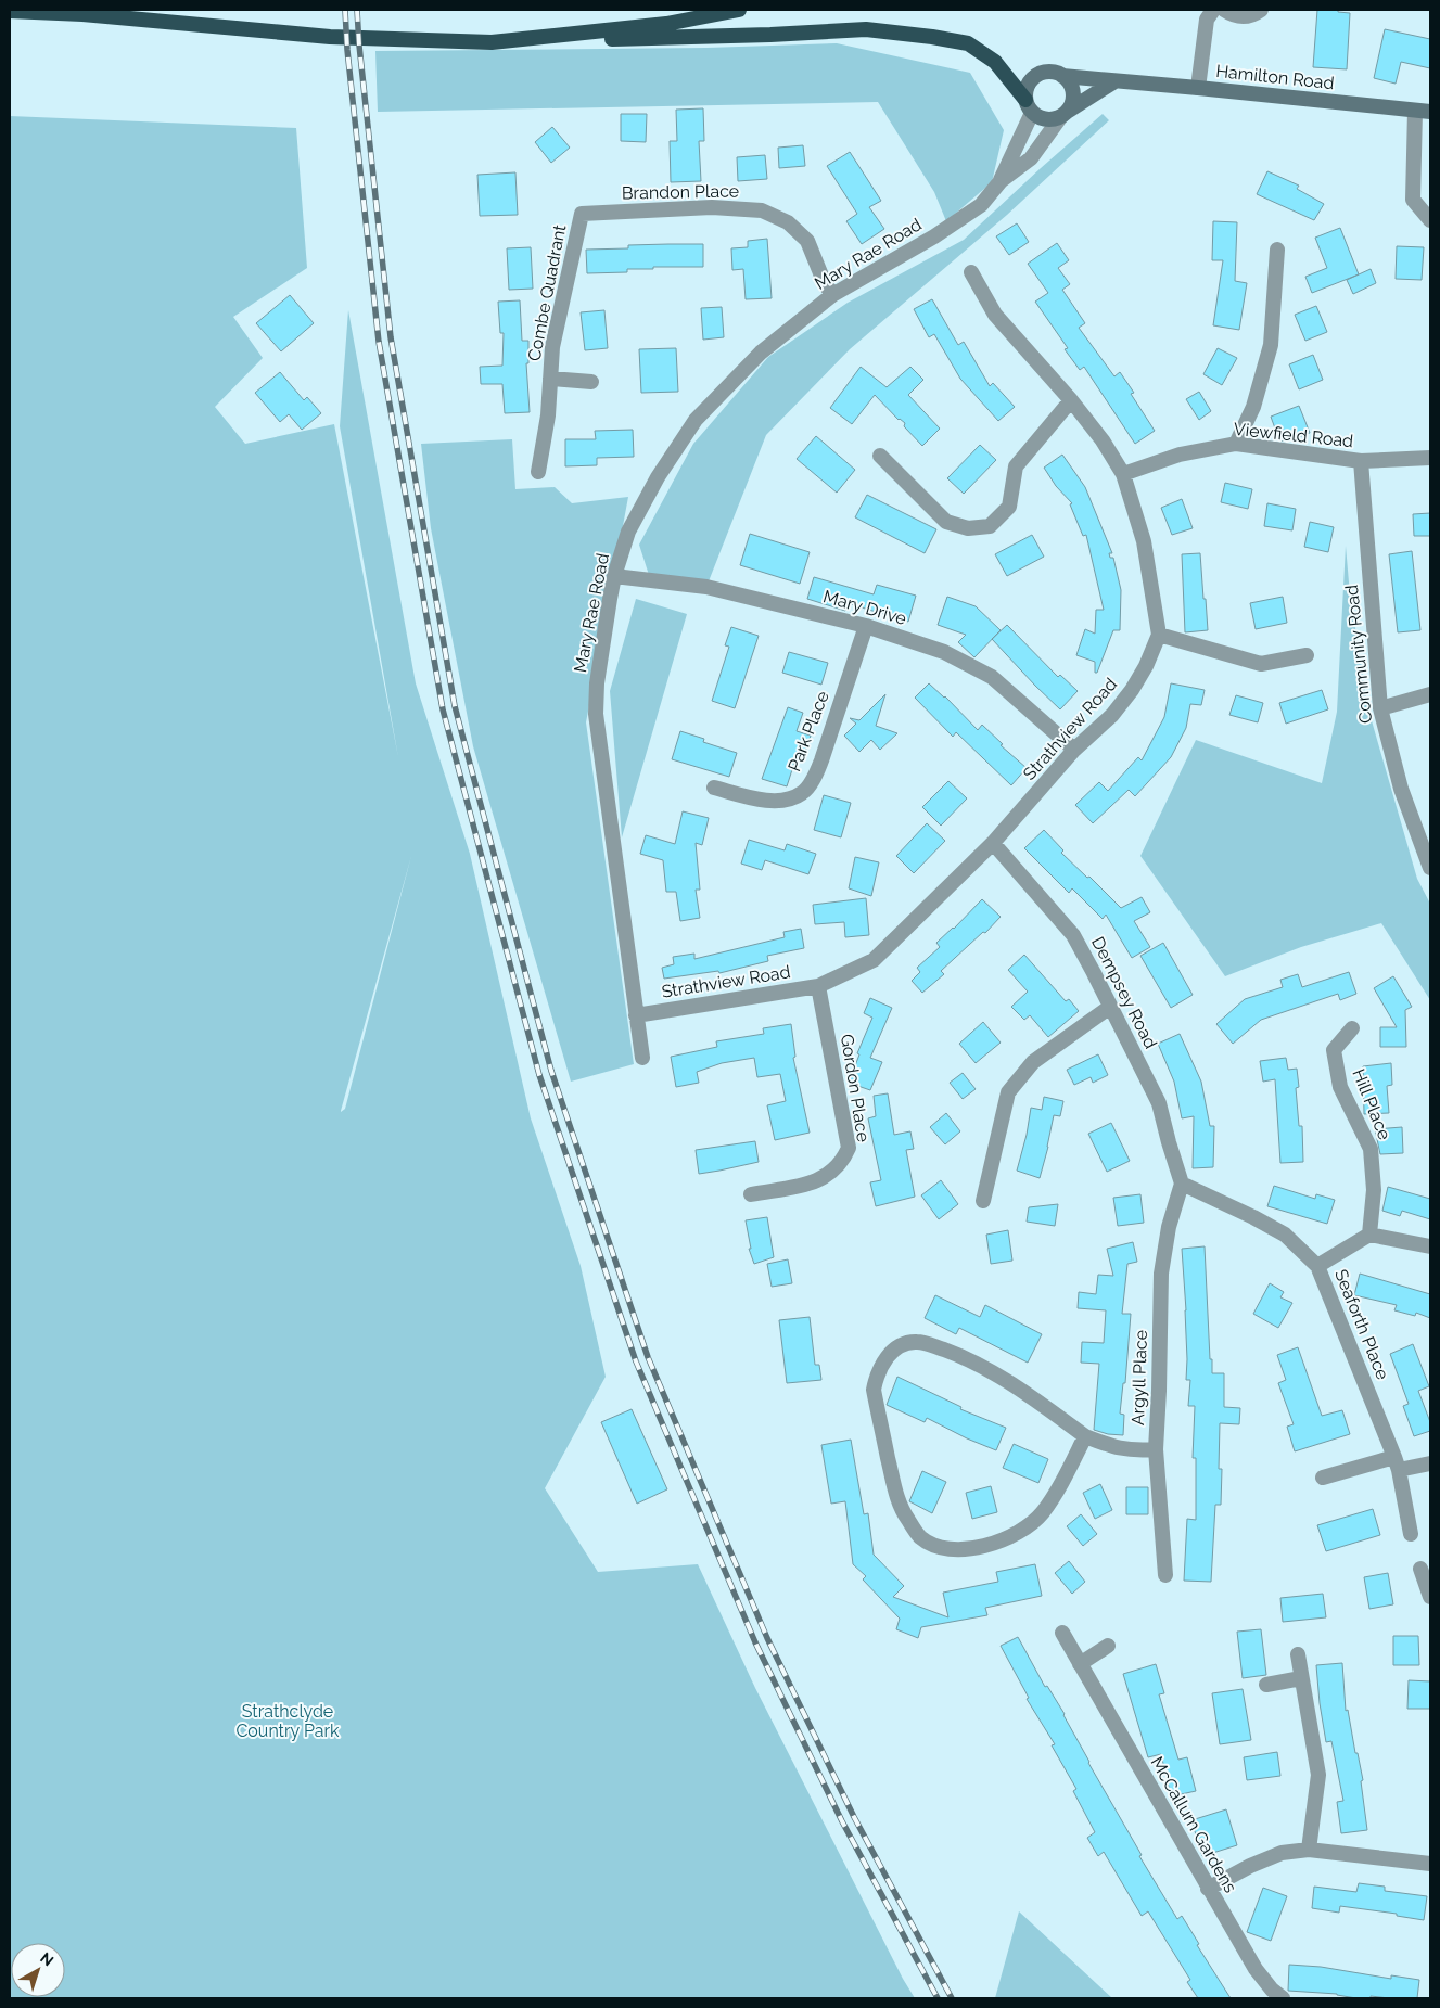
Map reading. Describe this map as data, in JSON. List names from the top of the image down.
{
  "streets": {
    "main road": ["Hamilton Road"],
    "street": [
      "Brandon Place",
      "Mary Rae Road",
      "Combe Quadrant",
      "Viewfield Road",
      "Mary Drive",
      "Community Road",
      "Strathview Road",
      "Park Place",
      "Dempsey Road",
      "Gordon Place",
      "Hill Place",
      "Seaforth Place",
      "Argyll Place",
      "McCallum Gardens"
    ]
  },
  "crossings": [
    ["Hamilton Road", "Mary Rae Road"],
    ["Brandon Place", "Mary Rae Road"],
    ["Brandon Place", "Combe Quadrant"],
    ["Mary Rae Road", "Mary Drive"],
    ["Mary Rae Road", "Strathview Road"],
    ["Viewfield Road", "Community Road"],
    ["Mary Drive", "Strathview Road"],
    ["Mary Drive", "Park Place"],
    ["Strathview Road", "Dempsey Road"],
    ["Strathview Road", "Gordon Place"],
    ["Dempsey Road", "Seaforth Place"],
    ["Dempsey Road", "Argyll Place"],
    ["Seaforth Place", "Argyll Place"]
  ],
  "parks": ["Strathclyde Country Park"],
  "north": "top right"
}
